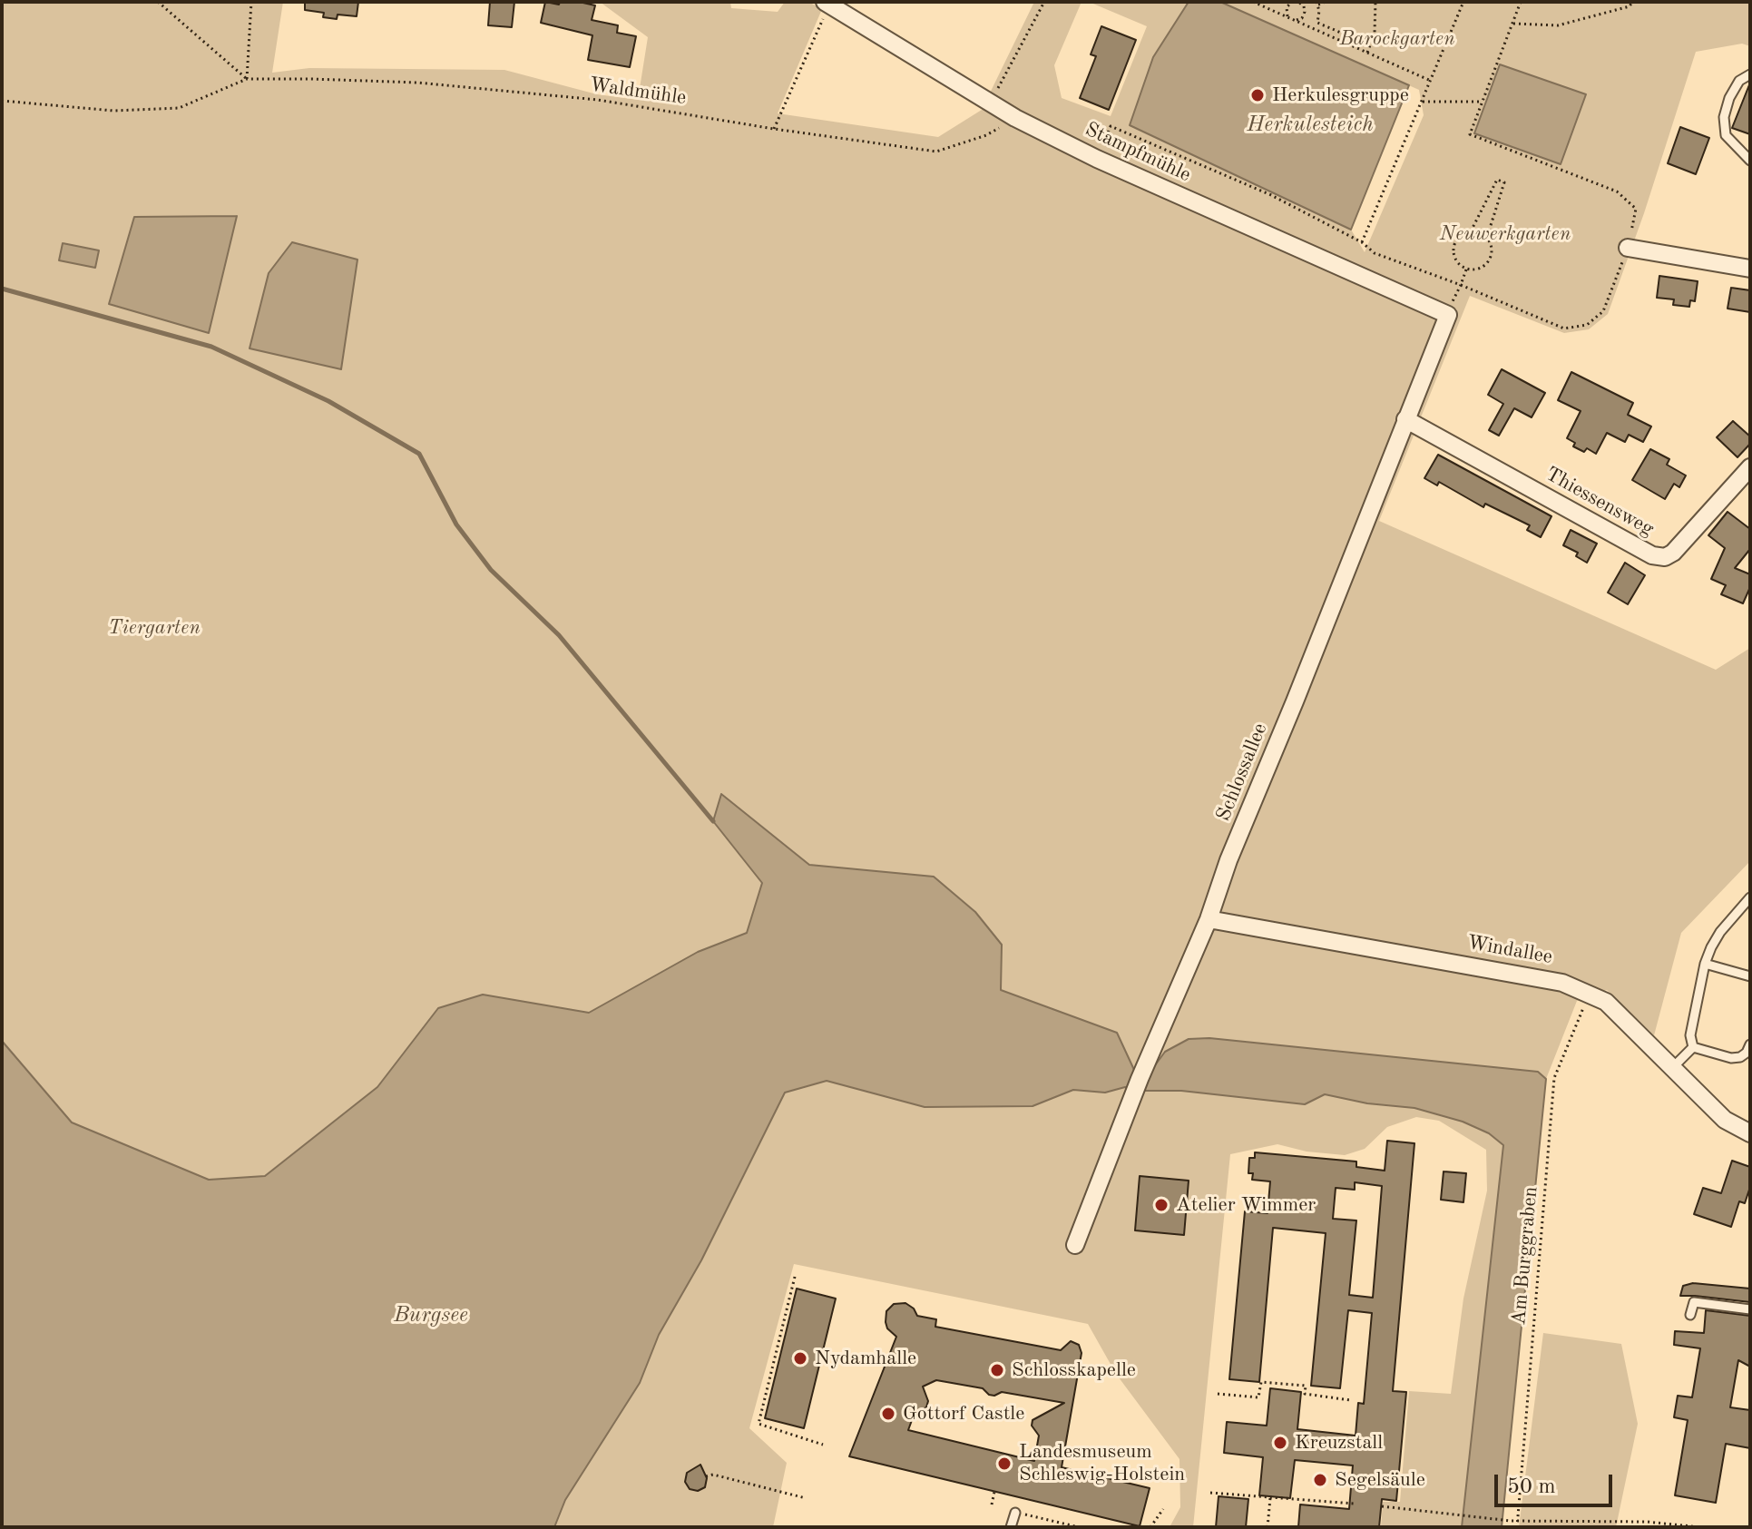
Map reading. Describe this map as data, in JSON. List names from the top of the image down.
{
  "streets": {
    "street": [
      "Stampfmühle",
      "Thiessensweg",
      "Schlossallee",
      "Windallee"
    ],
    "path": ["Waldmühle", "Am Burggraben"]
  },
  "crossings": [
    ["Waldmühle", "Stampfmühle"],
    ["Stampfmühle", "Schlossallee"],
    ["Thiessensweg", "Schlossallee"],
    ["Schlossallee", "Windallee"],
    ["Windallee", "Am Burggraben"]
  ],
  "water": ["Herkulesteich", "Burgsee"],
  "parks": ["Barockgarten", "Neuwerkgarten", "Tiergarten"],
  "places": [
    "Herkulesgruppe",
    "Atelier Wimmer",
    "Nydamhalle",
    "Schlosskapelle",
    "Gottorf Castle",
    "Kreuzstall",
    "Landesmuseum Schleswig-Holstein",
    "Segelsäule"
  ],
  "scale_bar": "50 m"
}
